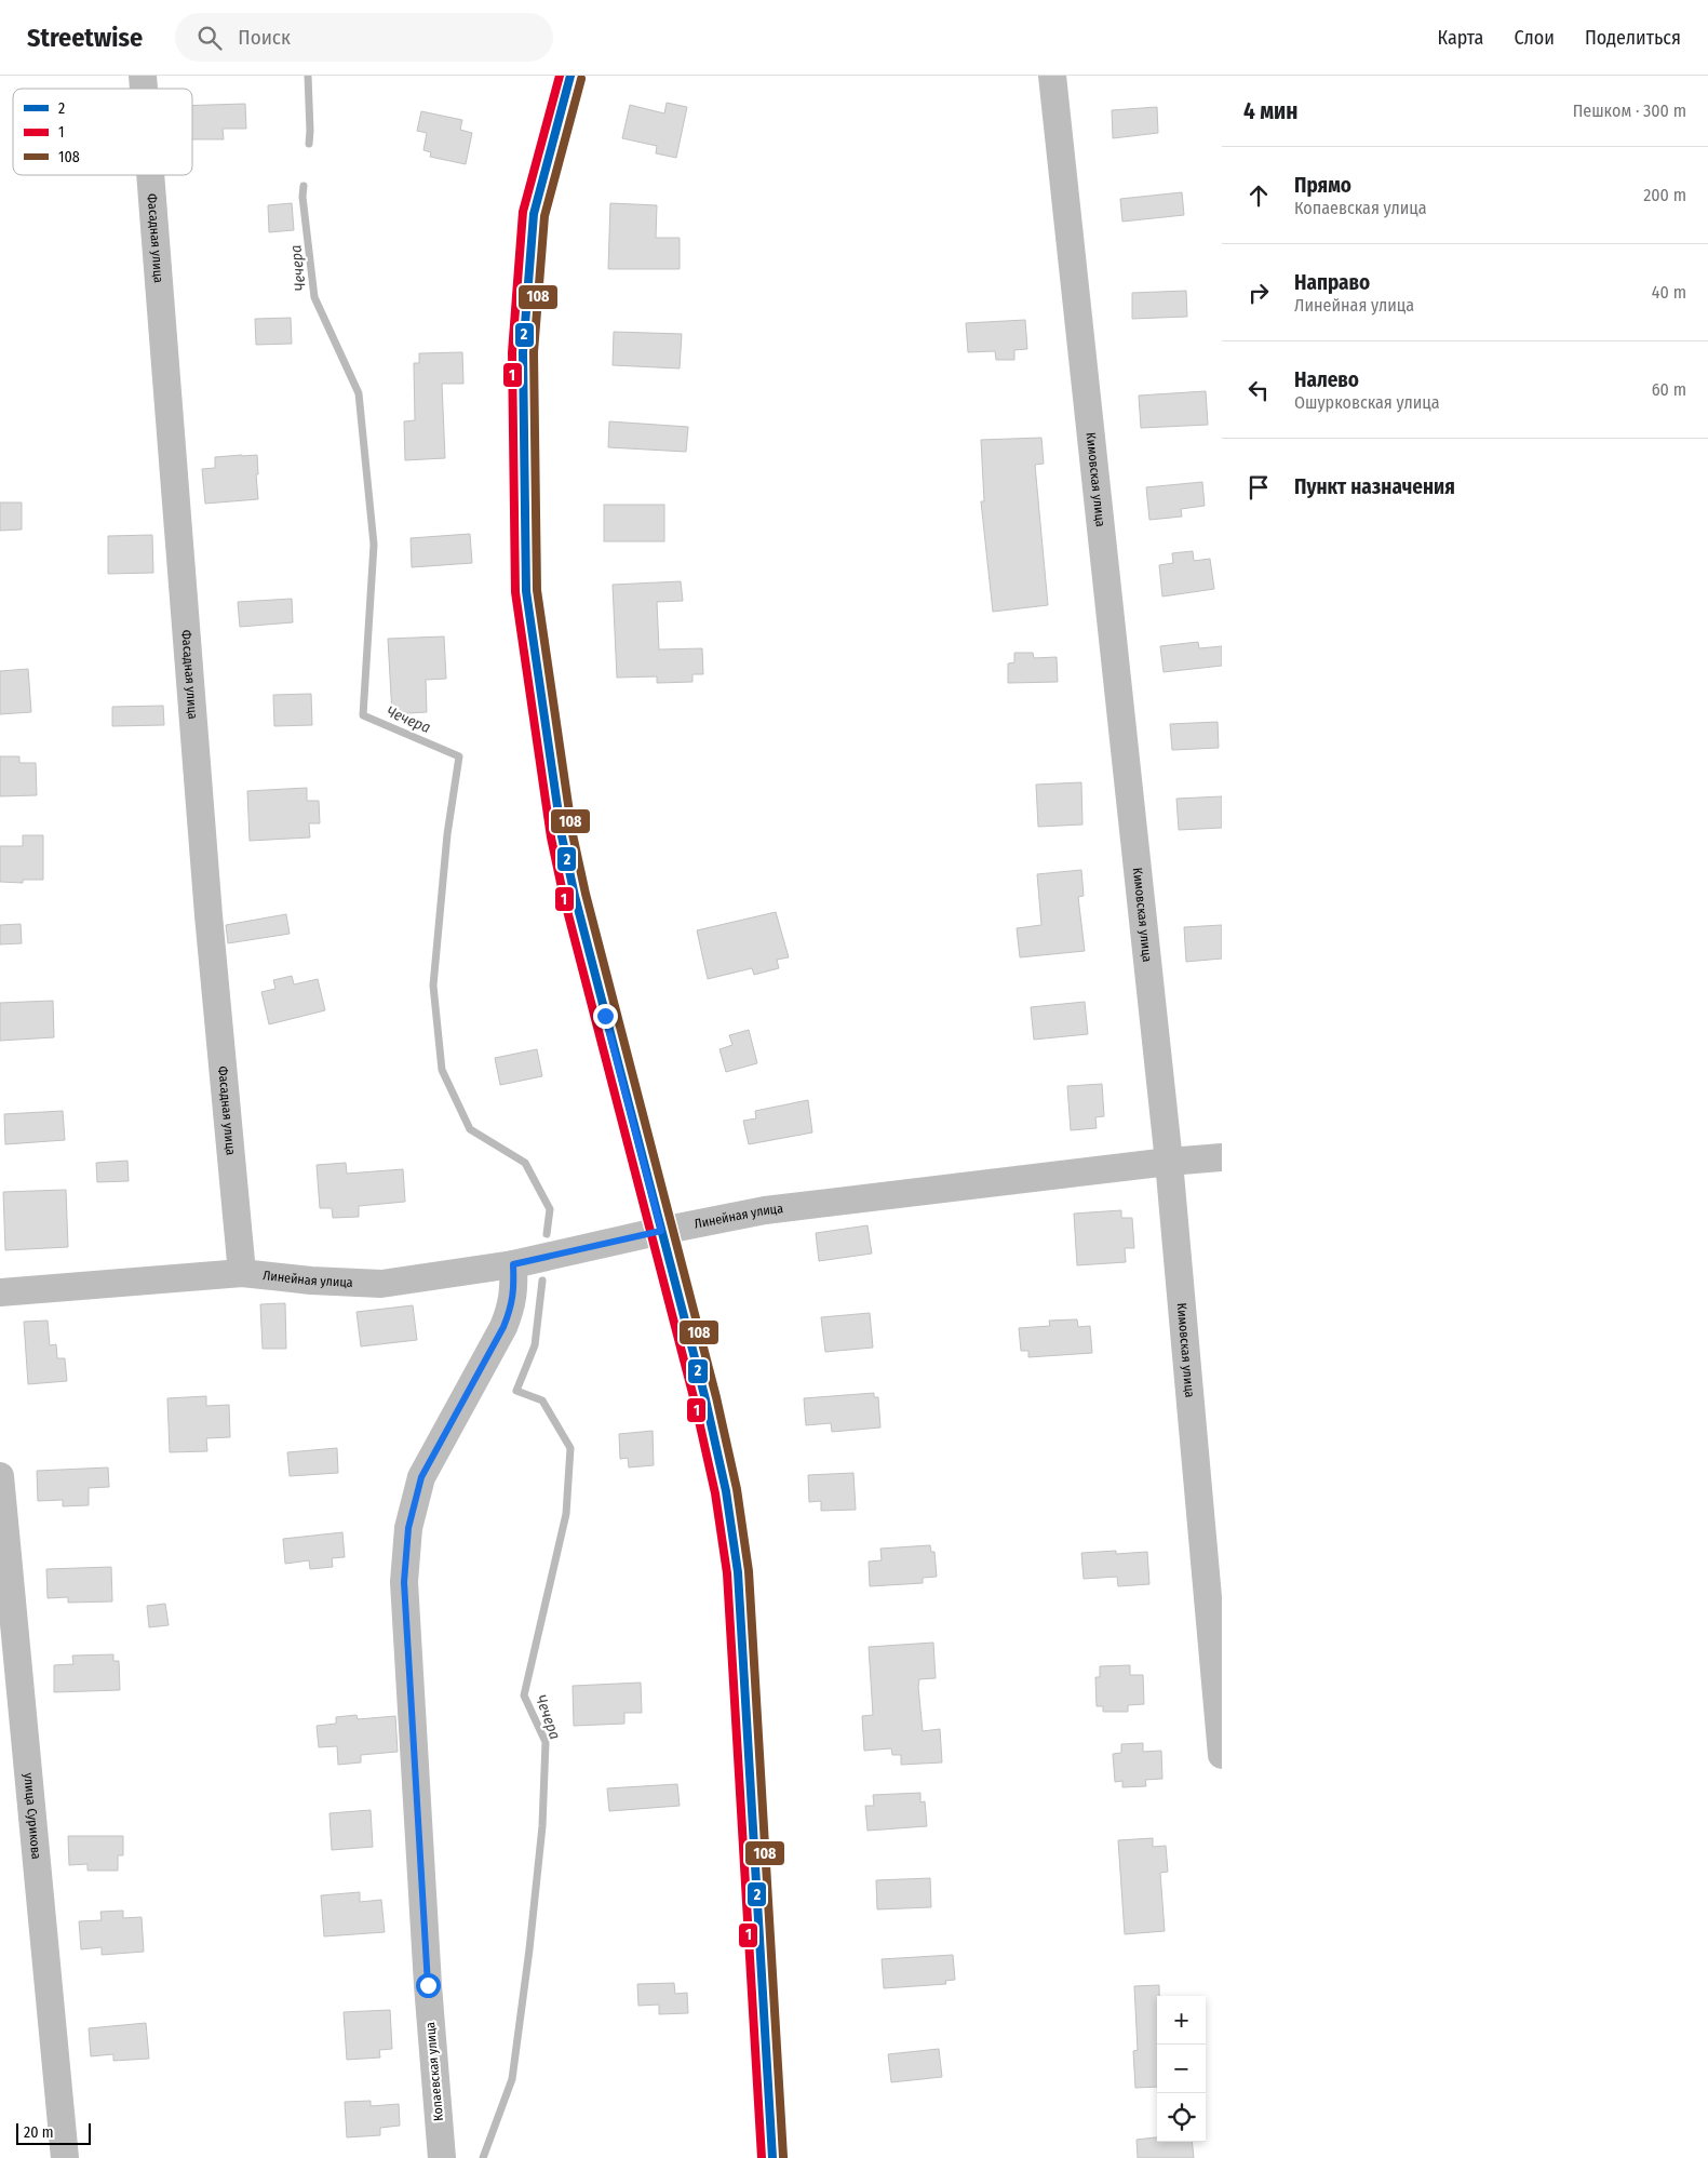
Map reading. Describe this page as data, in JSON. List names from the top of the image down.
{
  "streets": {
    "street": [
      "Фасадная улица",
      "Кимовская улица",
      "Линейная улица",
      "улица Сурикова",
      "Копаевская улица"
    ]
  },
  "crossings": [
    ["Фасадная улица", "Линейная улица"],
    ["Кимовская улица", "Линейная улица"],
    ["Линейная улица", "Копаевская улица"]
  ],
  "water": ["Чечера"],
  "lines": ["transit line 2", "transit line 1", "transit line 108"],
  "legend": ["2", "1", "108"],
  "scale_bar": "20 m",
  "page": {
    "header": "Streetwise",
    "search": "Поиск",
    "nav": ["Карта", "Слои", "Поделиться"],
    "heading": ["4 мин", "Пешком · 300 m"],
    "list": [
      ["Прямо", "Копаевская улица", "200 m"],
      ["Направо", "Линейная улица", "40 m"],
      ["Налево", "Ошурковская улица", "60 m"],
      "Пункт назначения"
    ],
    "map_buttons": ["+", "−"],
    "scale": "20 m"
  }
}
